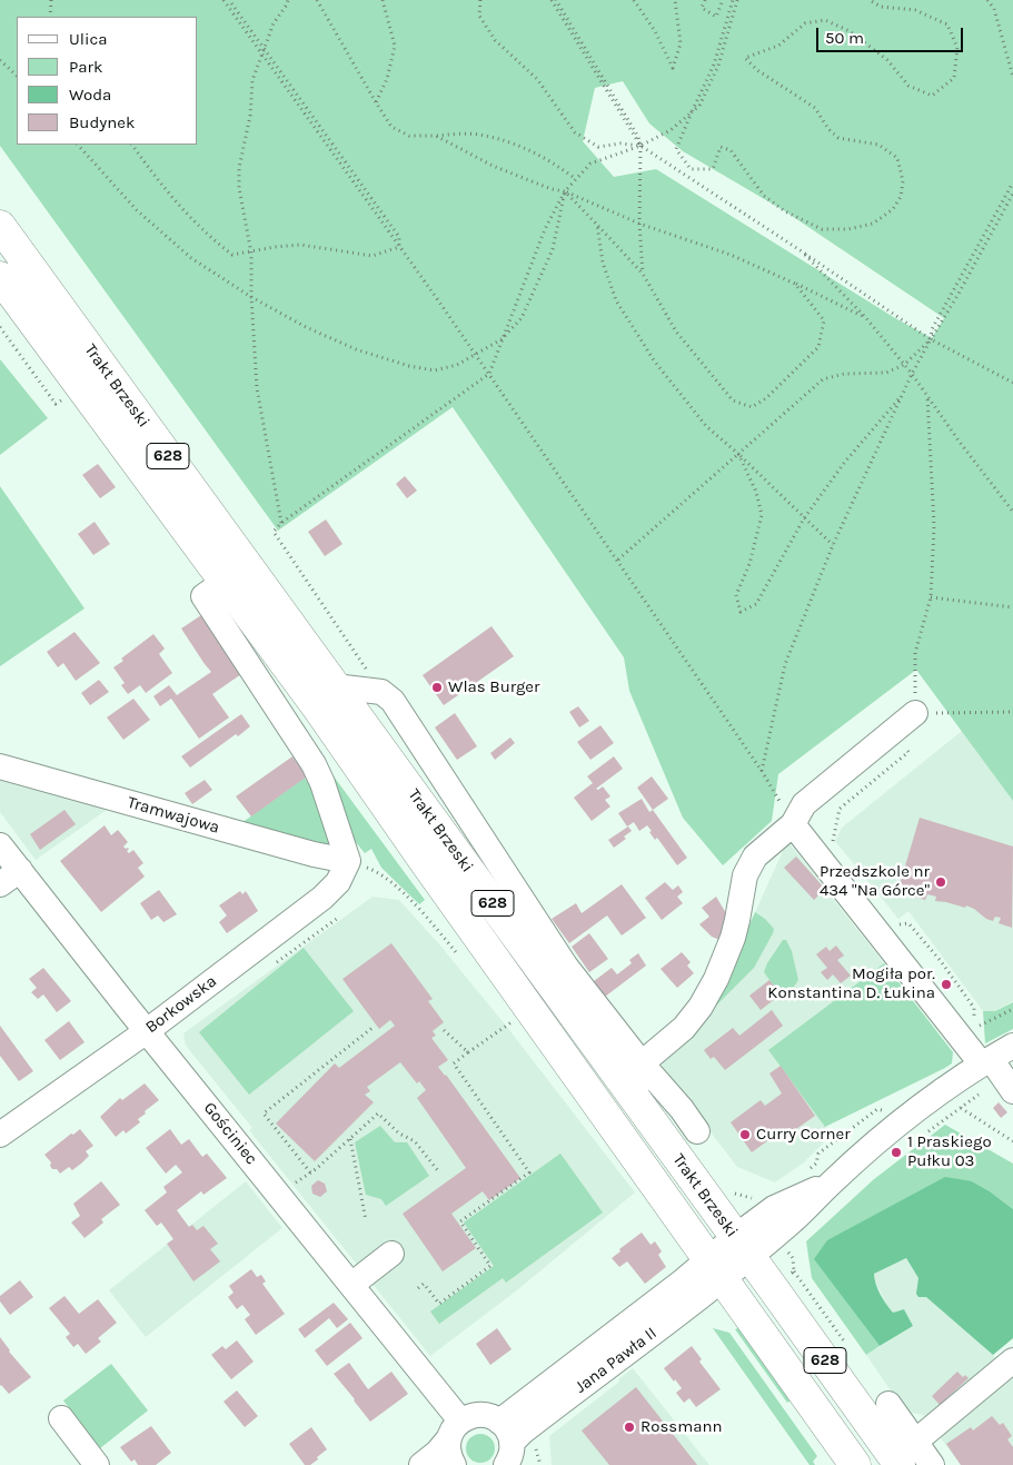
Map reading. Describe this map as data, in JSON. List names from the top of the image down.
{
  "streets": {
    "main road": ["Trakt Brzeski", "628"],
    "street": [
      "Tramwajowa",
      "Borkowska",
      "Gościniec",
      "Jana Pawła II"
    ]
  },
  "crossings": [
    ["Trakt Brzeski", "Jana Pawła II"],
    ["Tramwajowa", "Borkowska"],
    ["Borkowska", "Gościniec"]
  ],
  "places": [
    "Wlas Burger",
    "Przedszkole nr 434 \"Na Górce\"",
    "Mogiła por. Konstantina D. Łukina",
    "Curry Corner",
    "1 Praskiego Pułku 03",
    "Rossmann"
  ],
  "legend": [
    "Ulica",
    "Park",
    "Woda",
    "Budynek"
  ],
  "scale_bar": "50 m"
}
